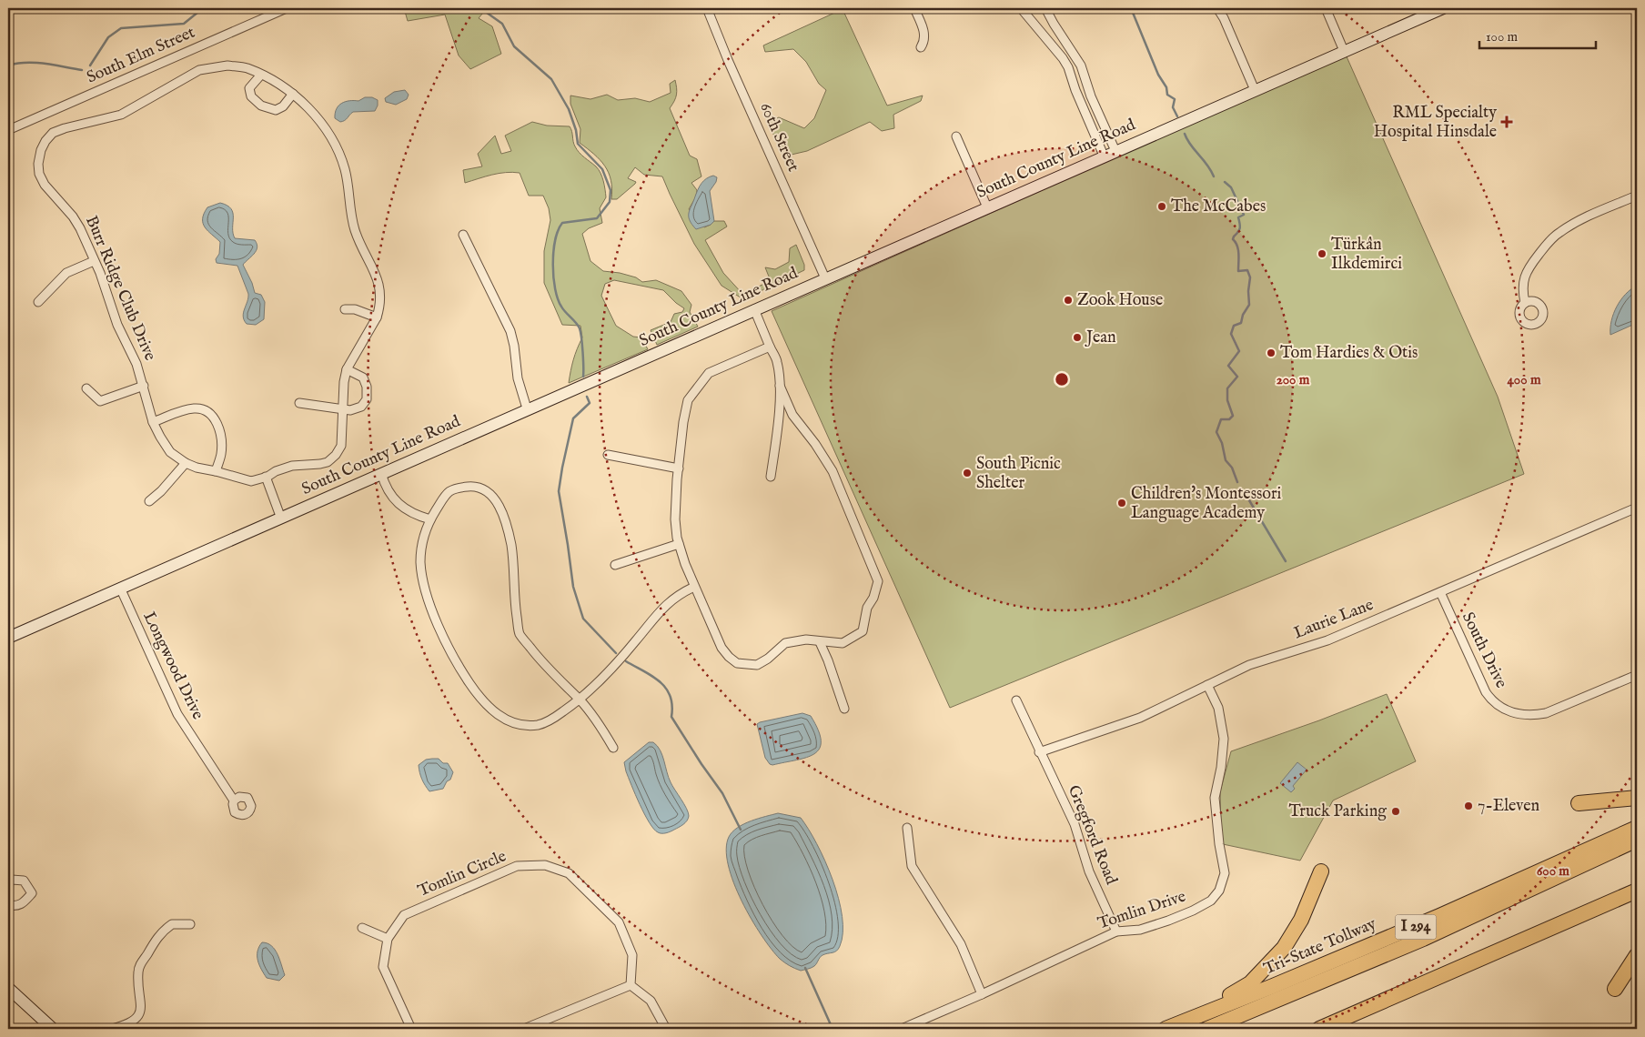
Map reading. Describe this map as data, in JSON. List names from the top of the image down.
{
  "streets": {
    "highway": ["I 294", "Tri-State Tollway"],
    "main road": ["South County Line Road"],
    "street": [
      "South Elm Street",
      "60th Street",
      "Burr Ridge Club Drive",
      "Laurie Lane",
      "South Drive",
      "Longwood Drive",
      "Gregford Road",
      "Tomlin Circle",
      "Tomlin Drive"
    ]
  },
  "crossings": [
    ["60th Street", "South County Line Road"],
    ["South County Line Road", "Longwood Drive"],
    ["Laurie Lane", "South Drive"],
    ["Laurie Lane", "Gregford Road"],
    ["Laurie Lane", "Tomlin Drive"],
    ["Gregford Road", "Tomlin Drive"]
  ],
  "places": {
    "health": ["RML Specialty Hospital Hinsdale"],
    "other": [
      "The McCabes",
      "Türkân Ilkdemirci",
      "Zook House",
      "Jean",
      "Tom Hardies & Otis",
      "South Picnic Shelter",
      "Children's Montessori Language Academy",
      "7-Eleven",
      "Truck Parking"
    ]
  },
  "scale_bar": "100 m",
  "rings": ["200 m", "400 m", "600 m"]
}
